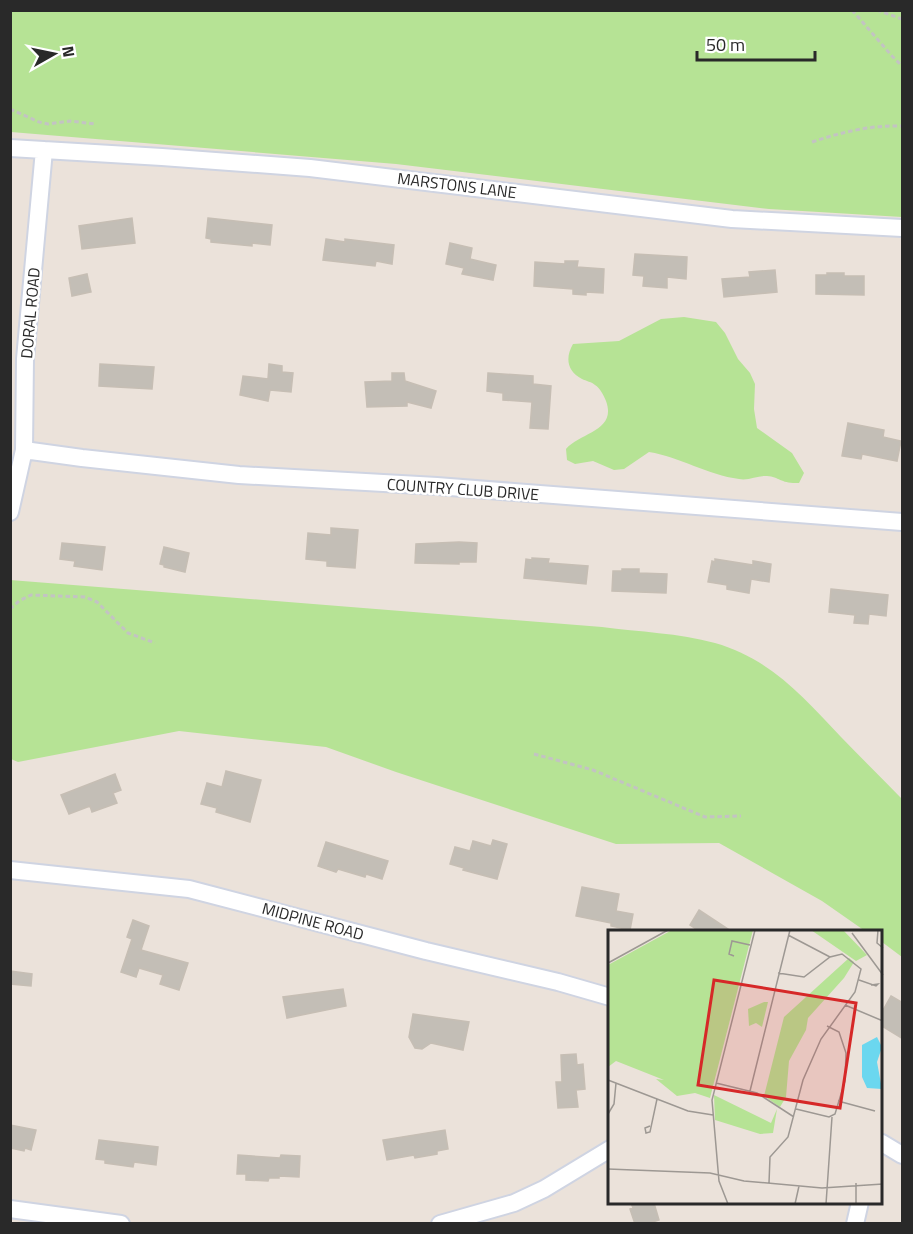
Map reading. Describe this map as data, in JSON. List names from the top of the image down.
{
  "streets": {
    "street": [
      "MARSTONS LANE",
      "DORAL ROAD",
      "COUNTRY CLUB DRIVE",
      "MIDPINE ROAD"
    ]
  },
  "crossings": [
    ["MARSTONS LANE", "DORAL ROAD"],
    ["DORAL ROAD", "COUNTRY CLUB DRIVE"]
  ],
  "scale_bar": "50 m",
  "north": "right"
}
